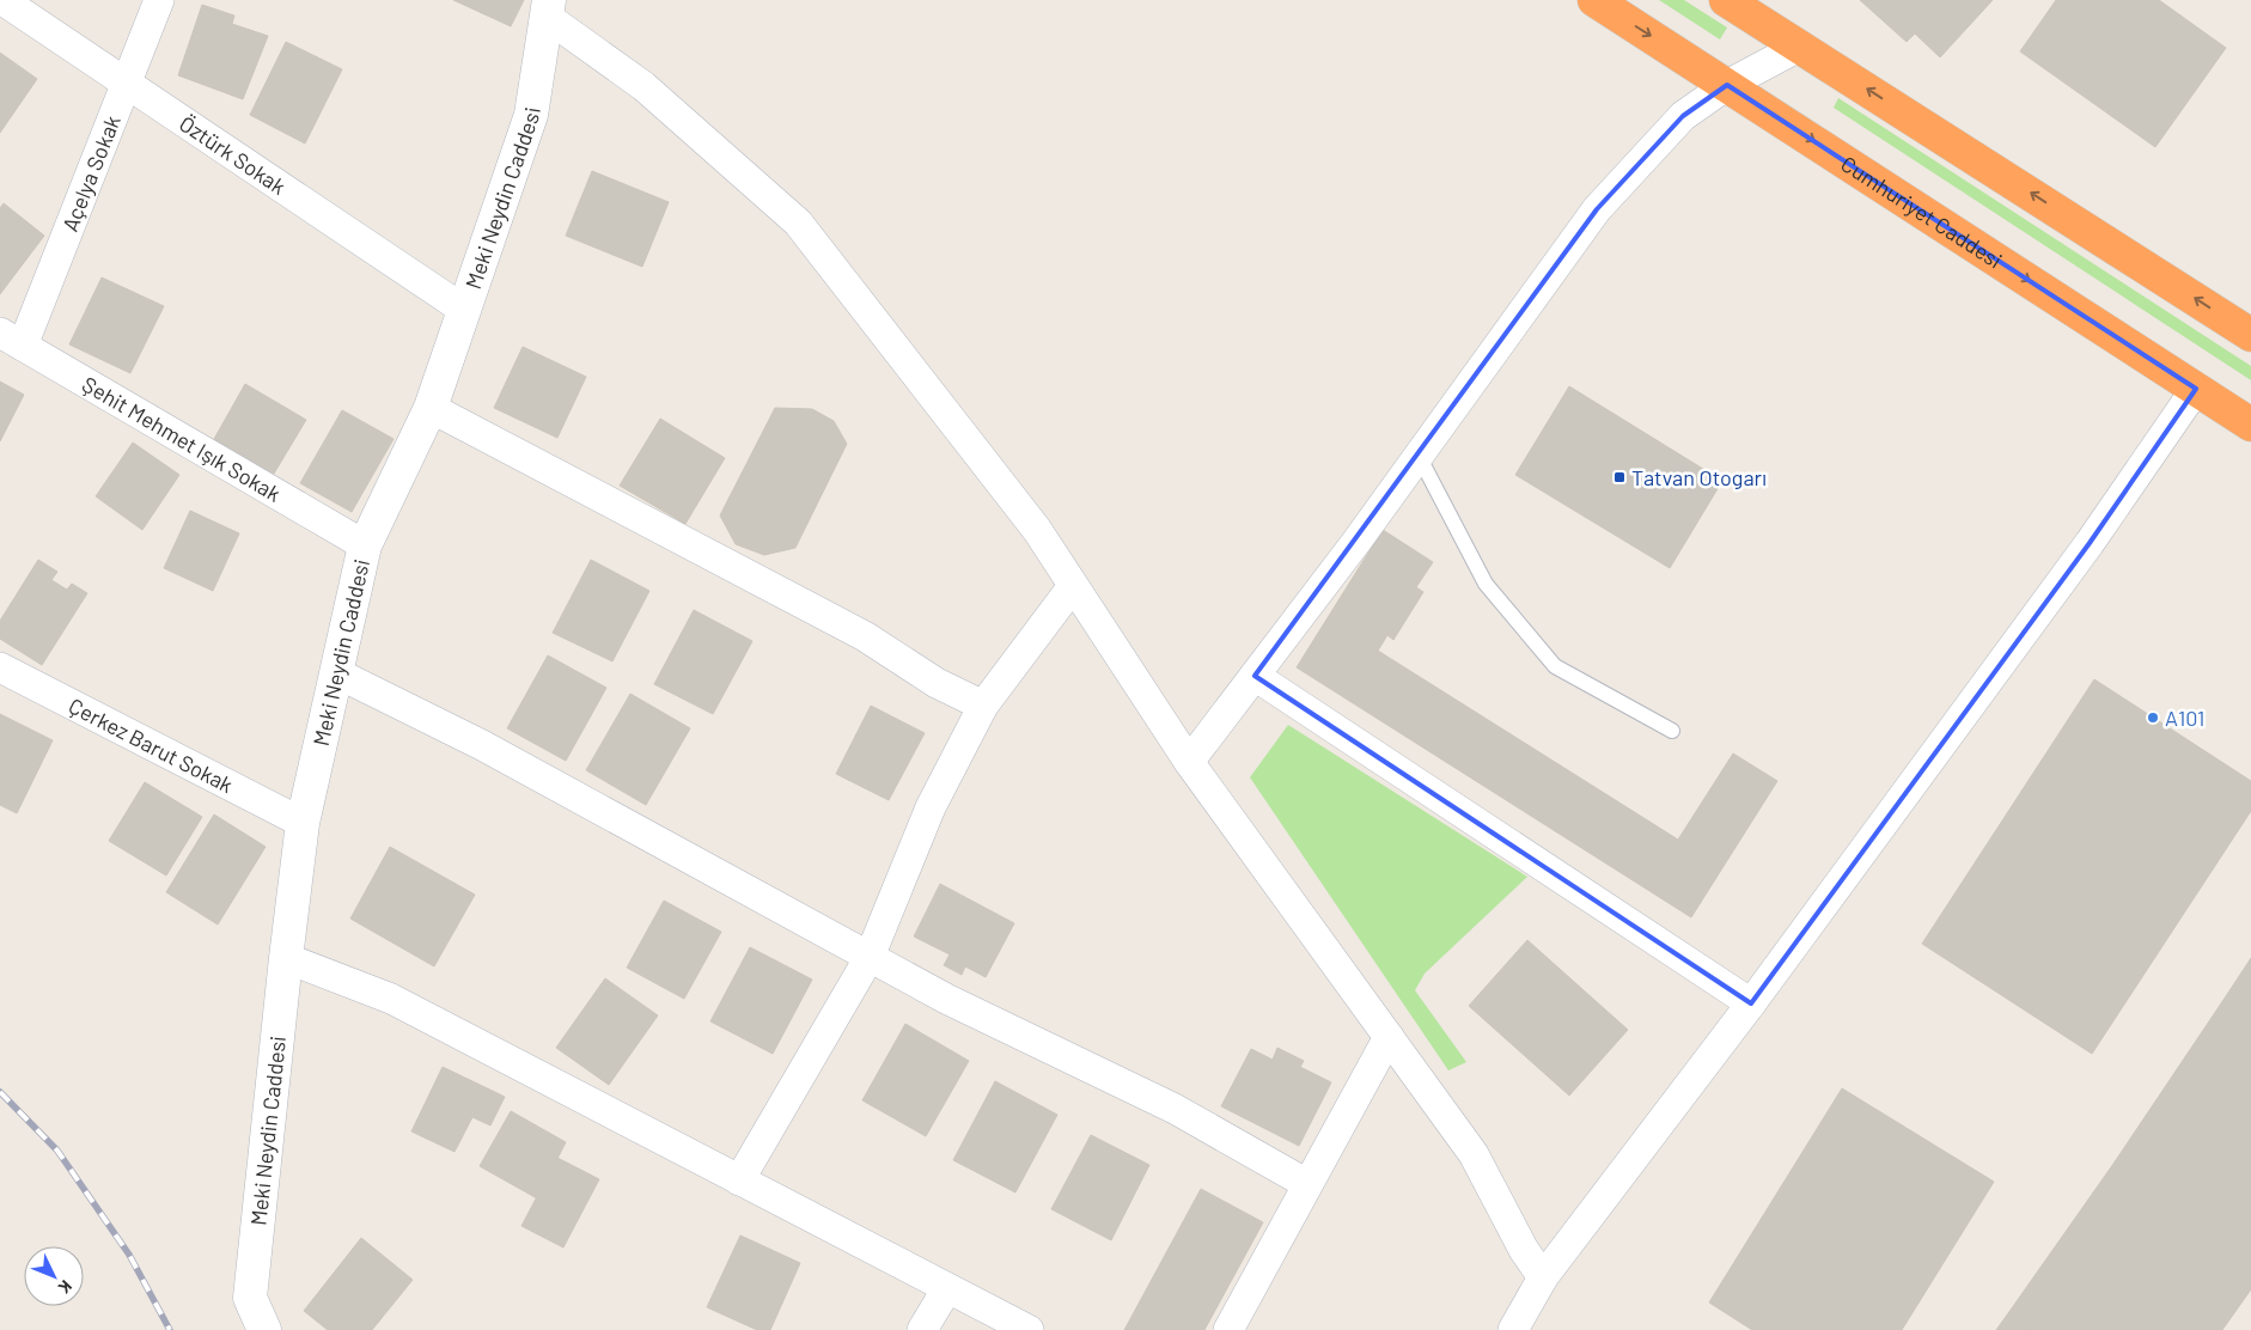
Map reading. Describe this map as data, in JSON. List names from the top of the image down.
{
  "streets": {
    "highway": ["Cumhuriyet Caddesi"],
    "street": [
      "Öztürk Sokak",
      "Açelya Sokak",
      "Meki Neydin Caddesi",
      "Şehit Mehmet Işık Sokak",
      "Çerkez Barut Sokak"
    ]
  },
  "crossings": [
    ["Öztürk Sokak", "Açelya Sokak"],
    ["Öztürk Sokak", "Meki Neydin Caddesi"],
    ["Açelya Sokak", "Şehit Mehmet Işık Sokak"],
    ["Meki Neydin Caddesi", "Şehit Mehmet Işık Sokak"],
    ["Meki Neydin Caddesi", "Çerkez Barut Sokak"]
  ],
  "places": {
    "transit": ["Tatvan Otogarı"],
    "other": ["A101"]
  },
  "north": "bottom right"
}
